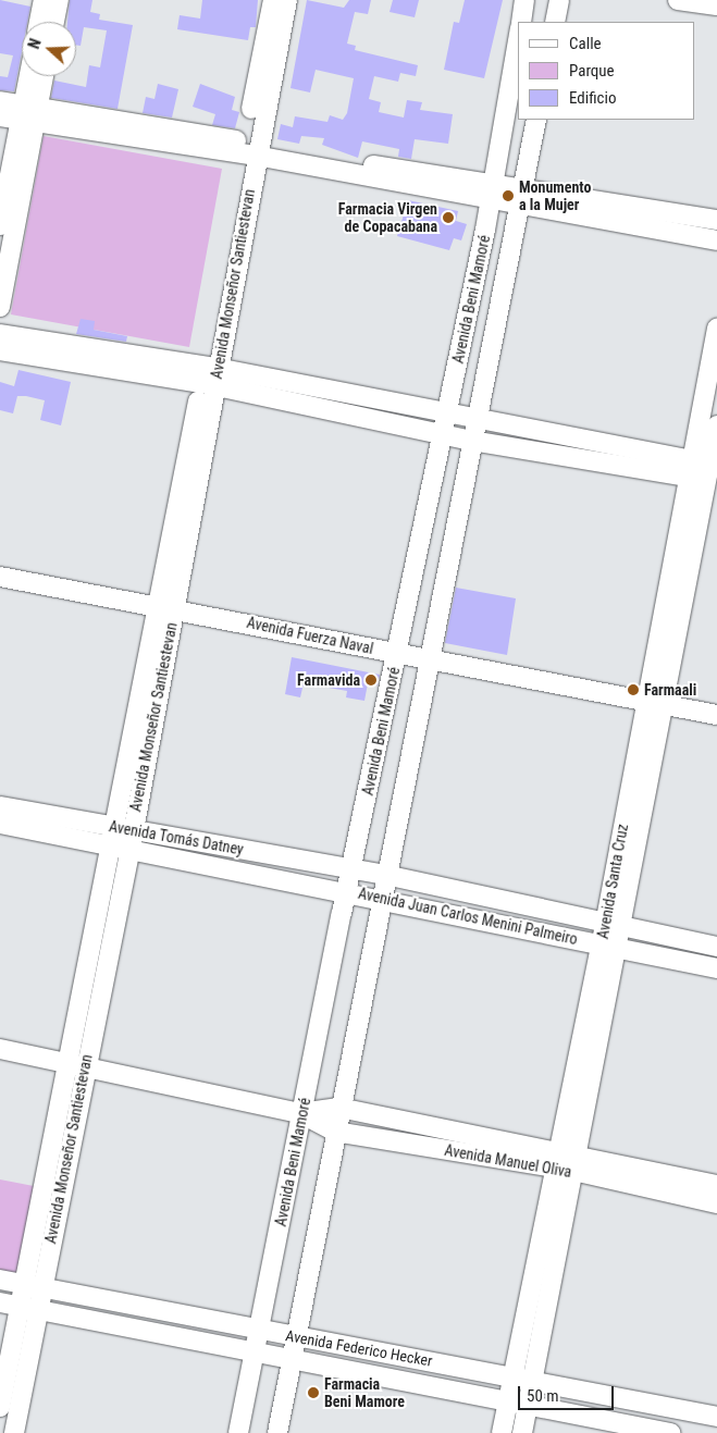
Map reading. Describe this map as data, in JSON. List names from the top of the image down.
{
  "streets": {
    "street": [
      "Avenida Monseñor Santiestevan",
      "Avenida Beni Mamoré",
      "Avenida Fuerza Naval",
      "Avenida Tomás Datney",
      "Avenida Santa Cruz",
      "Avenida Juan Carlos Menini Palmeiro",
      "Avenida Manuel Oliva",
      "Avenida Federico Hecker"
    ]
  },
  "crossings": [
    ["Avenida Monseñor Santiestevan", "Avenida Fuerza Naval"],
    ["Avenida Monseñor Santiestevan", "Avenida Tomás Datney"],
    ["Avenida Monseñor Santiestevan", "Avenida Manuel Oliva"],
    ["Avenida Monseñor Santiestevan", "Avenida Federico Hecker"],
    ["Avenida Beni Mamoré", "Avenida Fuerza Naval"],
    ["Avenida Beni Mamoré", "Avenida Tomás Datney"],
    ["Avenida Beni Mamoré", "Avenida Juan Carlos Menini Palmeiro"],
    ["Avenida Beni Mamoré", "Avenida Manuel Oliva"],
    ["Avenida Beni Mamoré", "Avenida Federico Hecker"],
    ["Avenida Fuerza Naval", "Avenida Santa Cruz"],
    ["Avenida Tomás Datney", "Avenida Juan Carlos Menini Palmeiro"],
    ["Avenida Santa Cruz", "Avenida Juan Carlos Menini Palmeiro"],
    ["Avenida Santa Cruz", "Avenida Manuel Oliva"],
    ["Avenida Santa Cruz", "Avenida Federico Hecker"]
  ],
  "places": [
    "Monumento a la Mujer",
    "Farmacia Virgen de Copacabana",
    "Farmavida",
    "Farmaali",
    "Farmacia Beni Mamore"
  ],
  "legend": ["Calle", "Parque", "Edificio"],
  "scale_bar": "50 m",
  "north": "left"
}
